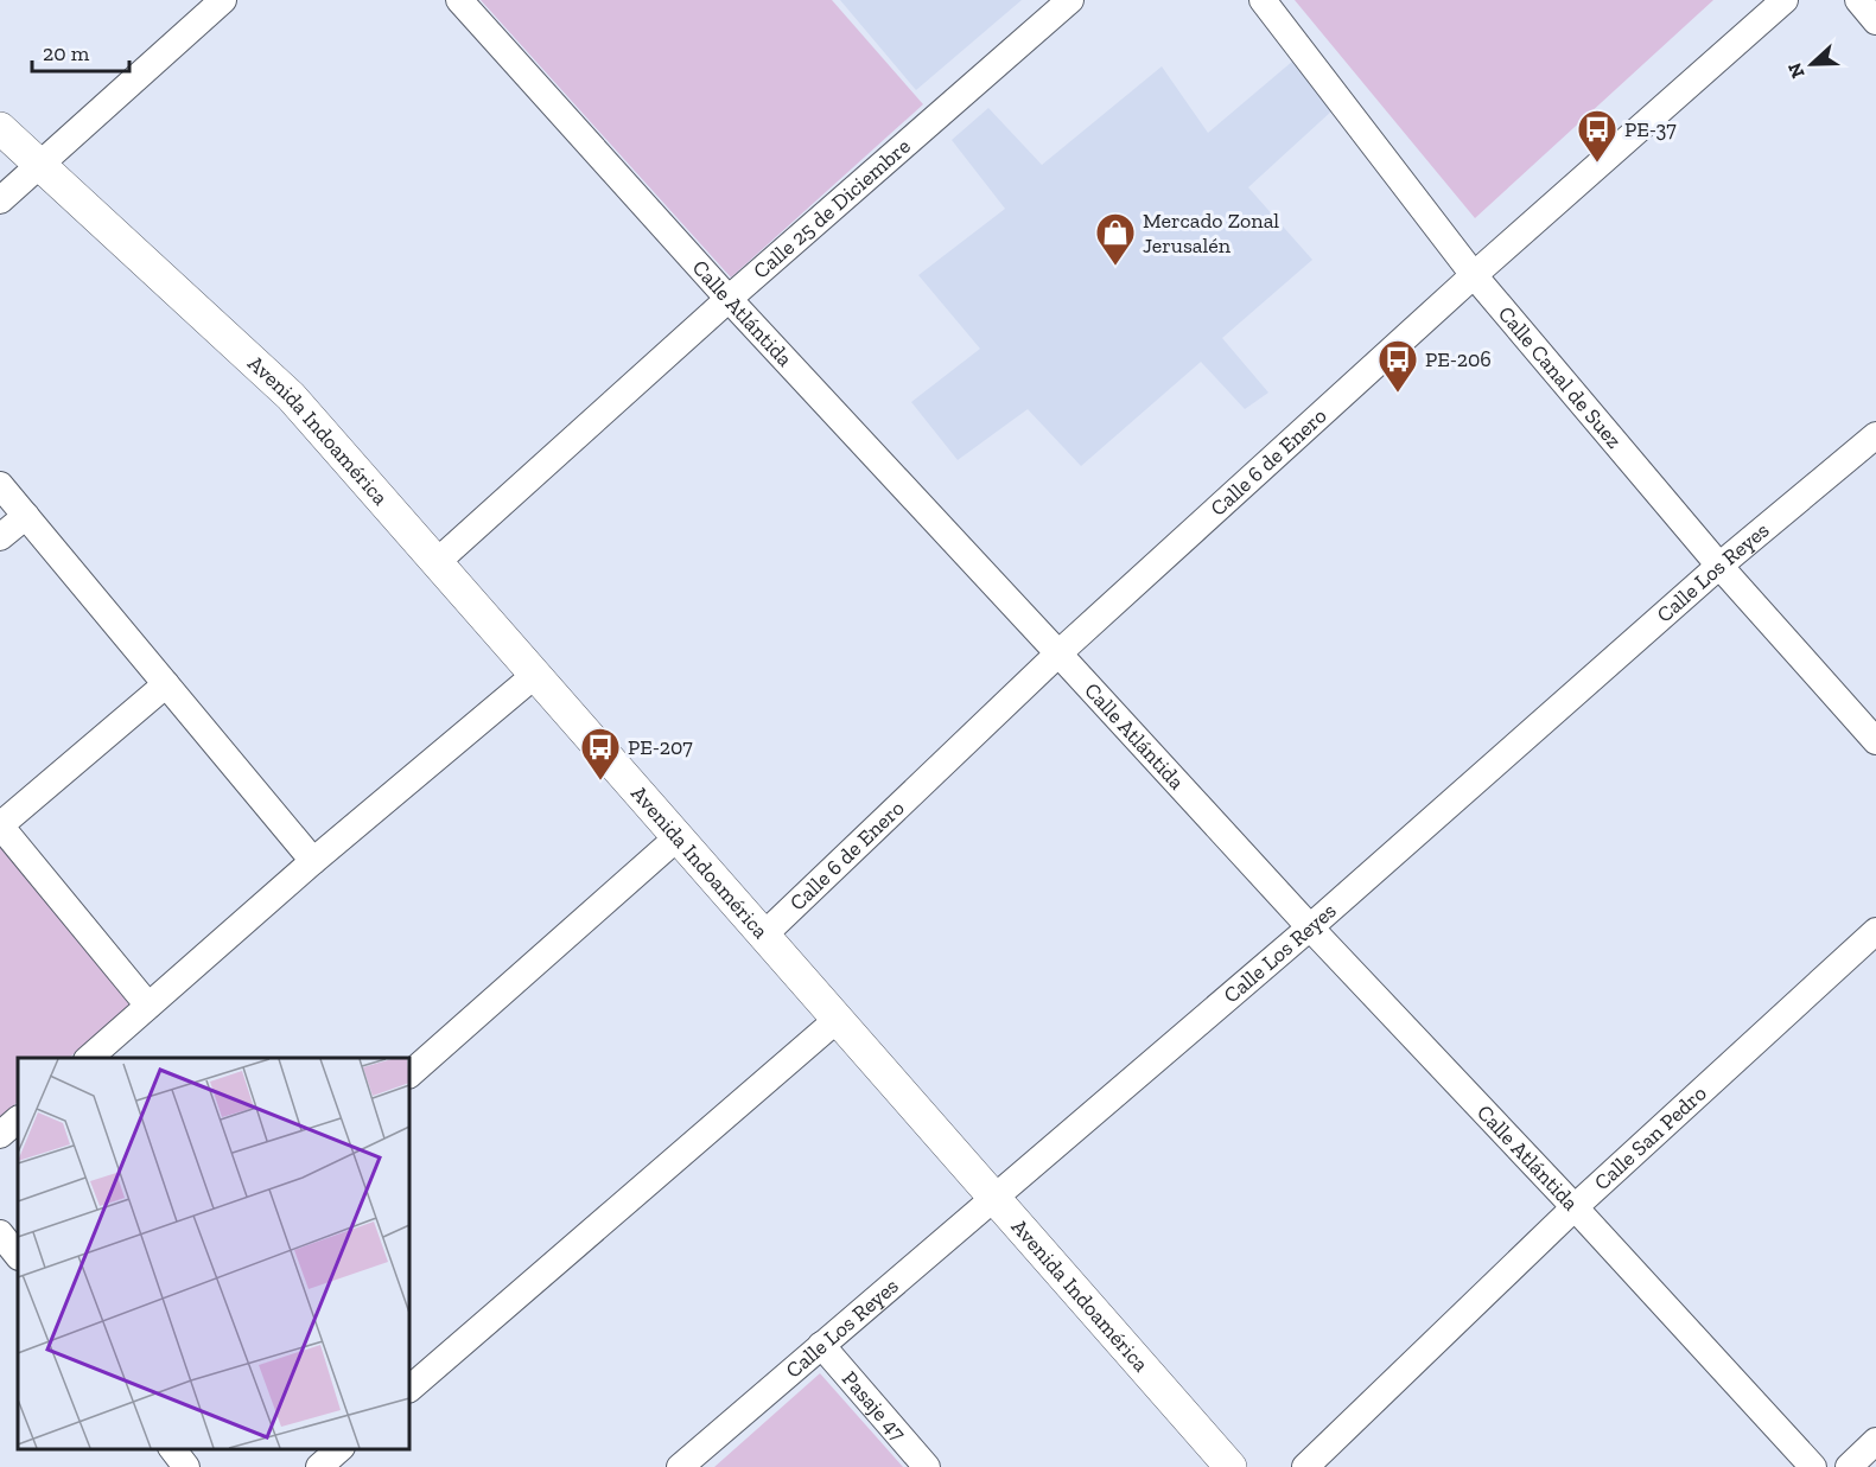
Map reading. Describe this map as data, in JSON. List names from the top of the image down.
{
  "streets": {
    "street": [
      "Calle 25 de Diciembre",
      "Calle Atlántida",
      "Calle Canal de Suez",
      "Avenida Indoamérica",
      "Calle 6 de Enero",
      "Calle Los Reyes",
      "Calle San Pedro",
      "Pasaje 47"
    ]
  },
  "crossings": [
    ["Calle 25 de Diciembre", "Calle Atlántida"],
    ["Calle 25 de Diciembre", "Avenida Indoamérica"],
    ["Calle Atlántida", "Calle 6 de Enero"],
    ["Calle Atlántida", "Calle Los Reyes"],
    ["Calle Atlántida", "Calle San Pedro"],
    ["Calle Canal de Suez", "Calle 6 de Enero"],
    ["Calle Canal de Suez", "Calle Los Reyes"],
    ["Avenida Indoamérica", "Calle 6 de Enero"],
    ["Avenida Indoamérica", "Calle Los Reyes"],
    ["Calle Los Reyes", "Pasaje 47"]
  ],
  "places": {
    "bus stop": ["PE-37", "PE-206", "PE-207"],
    "shop": ["Mercado Zonal Jerusalén"]
  },
  "scale_bar": "20 m",
  "north": "left"
}
